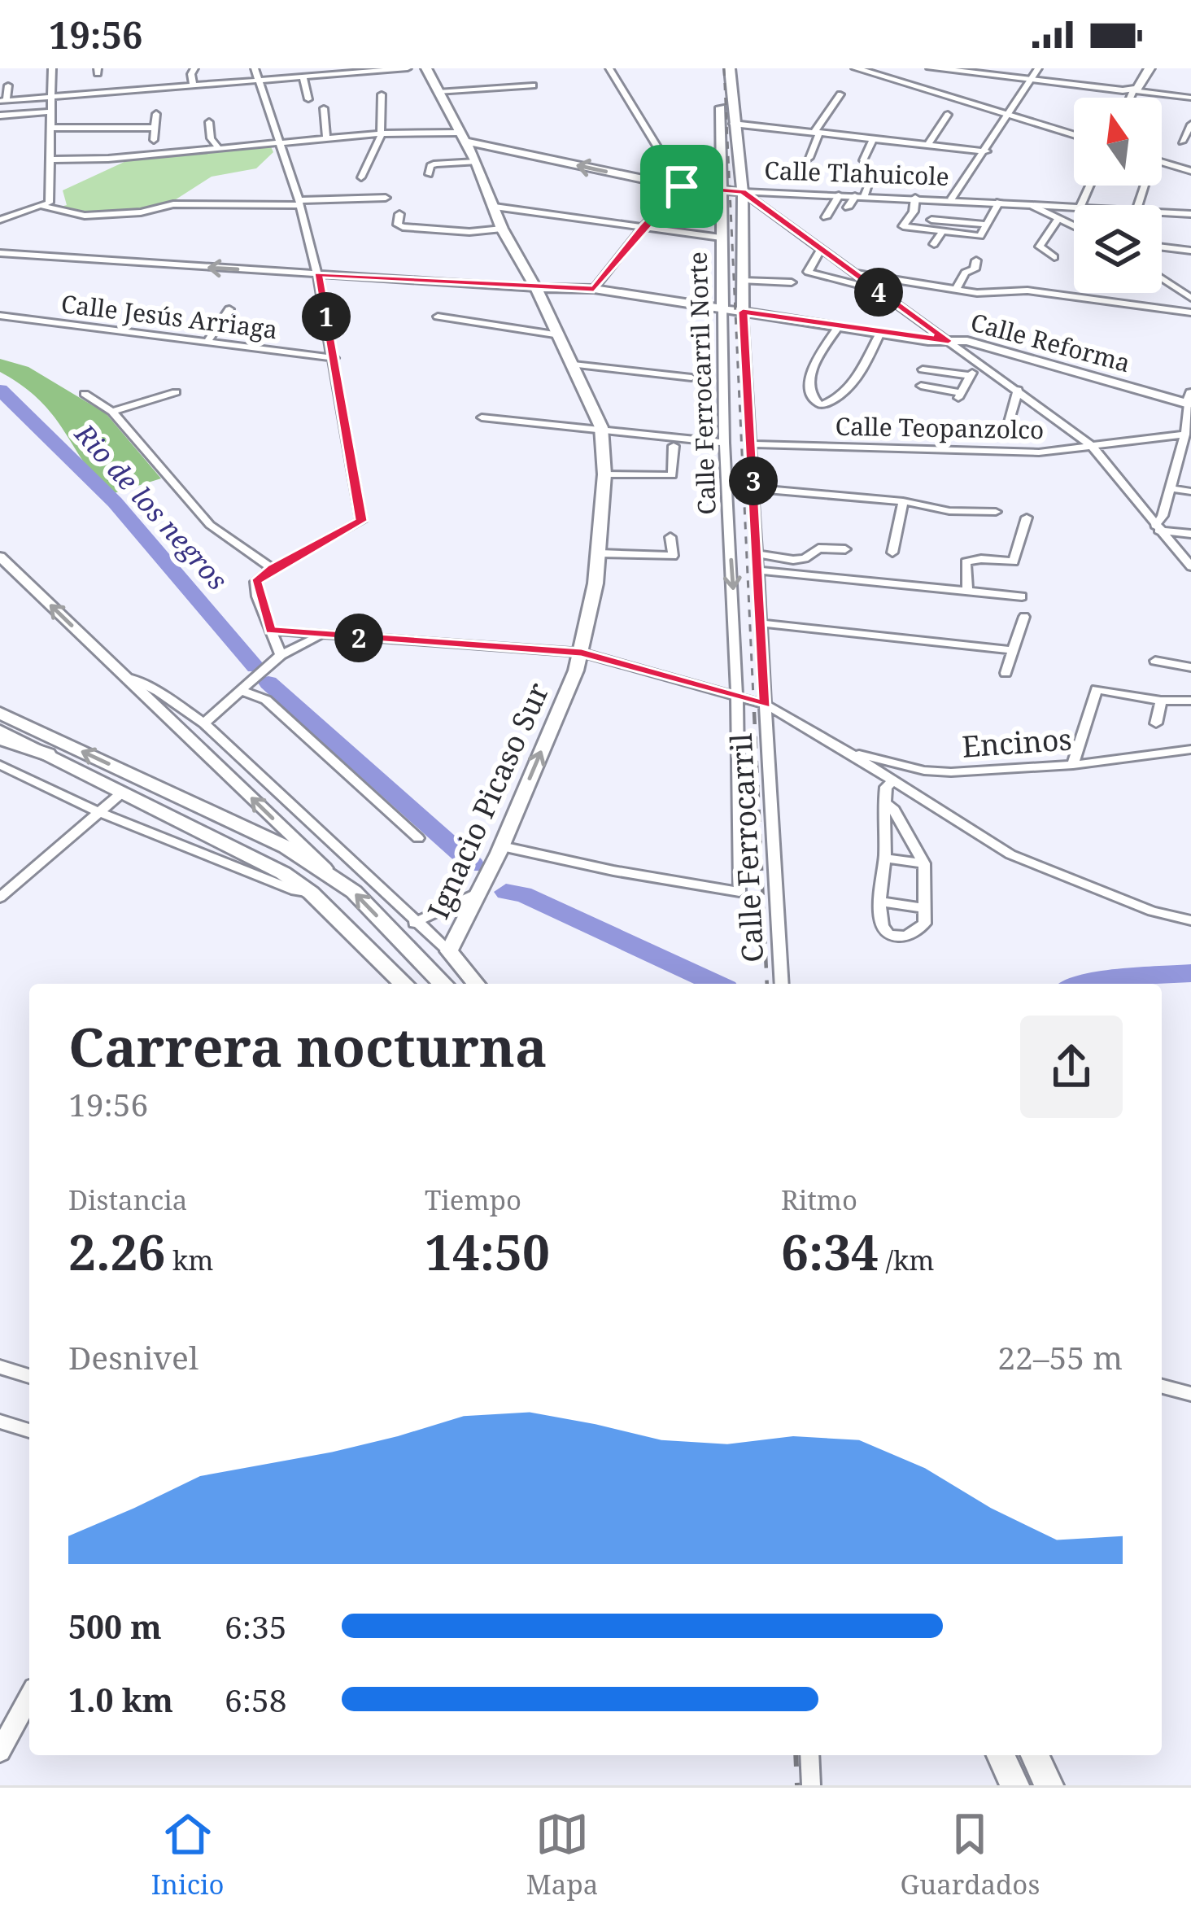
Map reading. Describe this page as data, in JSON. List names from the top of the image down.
{
  "streets": {
    "main road": [
      "Calle Tlahuicole",
      "Calle Reforma",
      "Calle Ferrocarril Norte",
      "Ignacio Picaso Sur"
    ],
    "street": [
      "Calle Jesús Arriaga",
      "Calle Teopanzolco",
      "Encinos",
      "Calle Ferrocarril"
    ]
  },
  "crossings": [
    ["Calle Tlahuicole", "Calle Ferrocarril Norte"],
    ["Calle Tlahuicole", "Ignacio Picaso Sur"],
    ["Calle Reforma", "Calle Ferrocarril Norte"],
    ["Calle Reforma", "Ignacio Picaso Sur"],
    ["Calle Reforma", "Calle Ferrocarril"],
    ["Calle Ferrocarril Norte", "Calle Ferrocarril"],
    ["Calle Teopanzolco", "Calle Ferrocarril"],
    ["Ignacio Picaso Sur", "Calle Ferrocarril"]
  ],
  "one_way": ["Calle Ferrocarril Norte"],
  "water": ["Rio de los negros"],
  "north": "top",
  "page": {
    "status": "19:56",
    "pins": [
      "4",
      "1",
      "3",
      "2"
    ],
    "heading": ["Carrera nocturna", "19:56"],
    "stats": [
      ["Distancia", "2.26 km"],
      ["Tiempo", "14:50"],
      ["Ritmo", "6:34 /km"]
    ],
    "chart": ["Desnivel", "22–55 m"],
    "list": [
      {
        "name": "500 m",
        "note": "6:35"
      },
      {
        "name": "1.0 km",
        "note": "6:58"
      }
    ],
    "tabs": ["Inicio", "Mapa", "Guardados"]
  }
}
